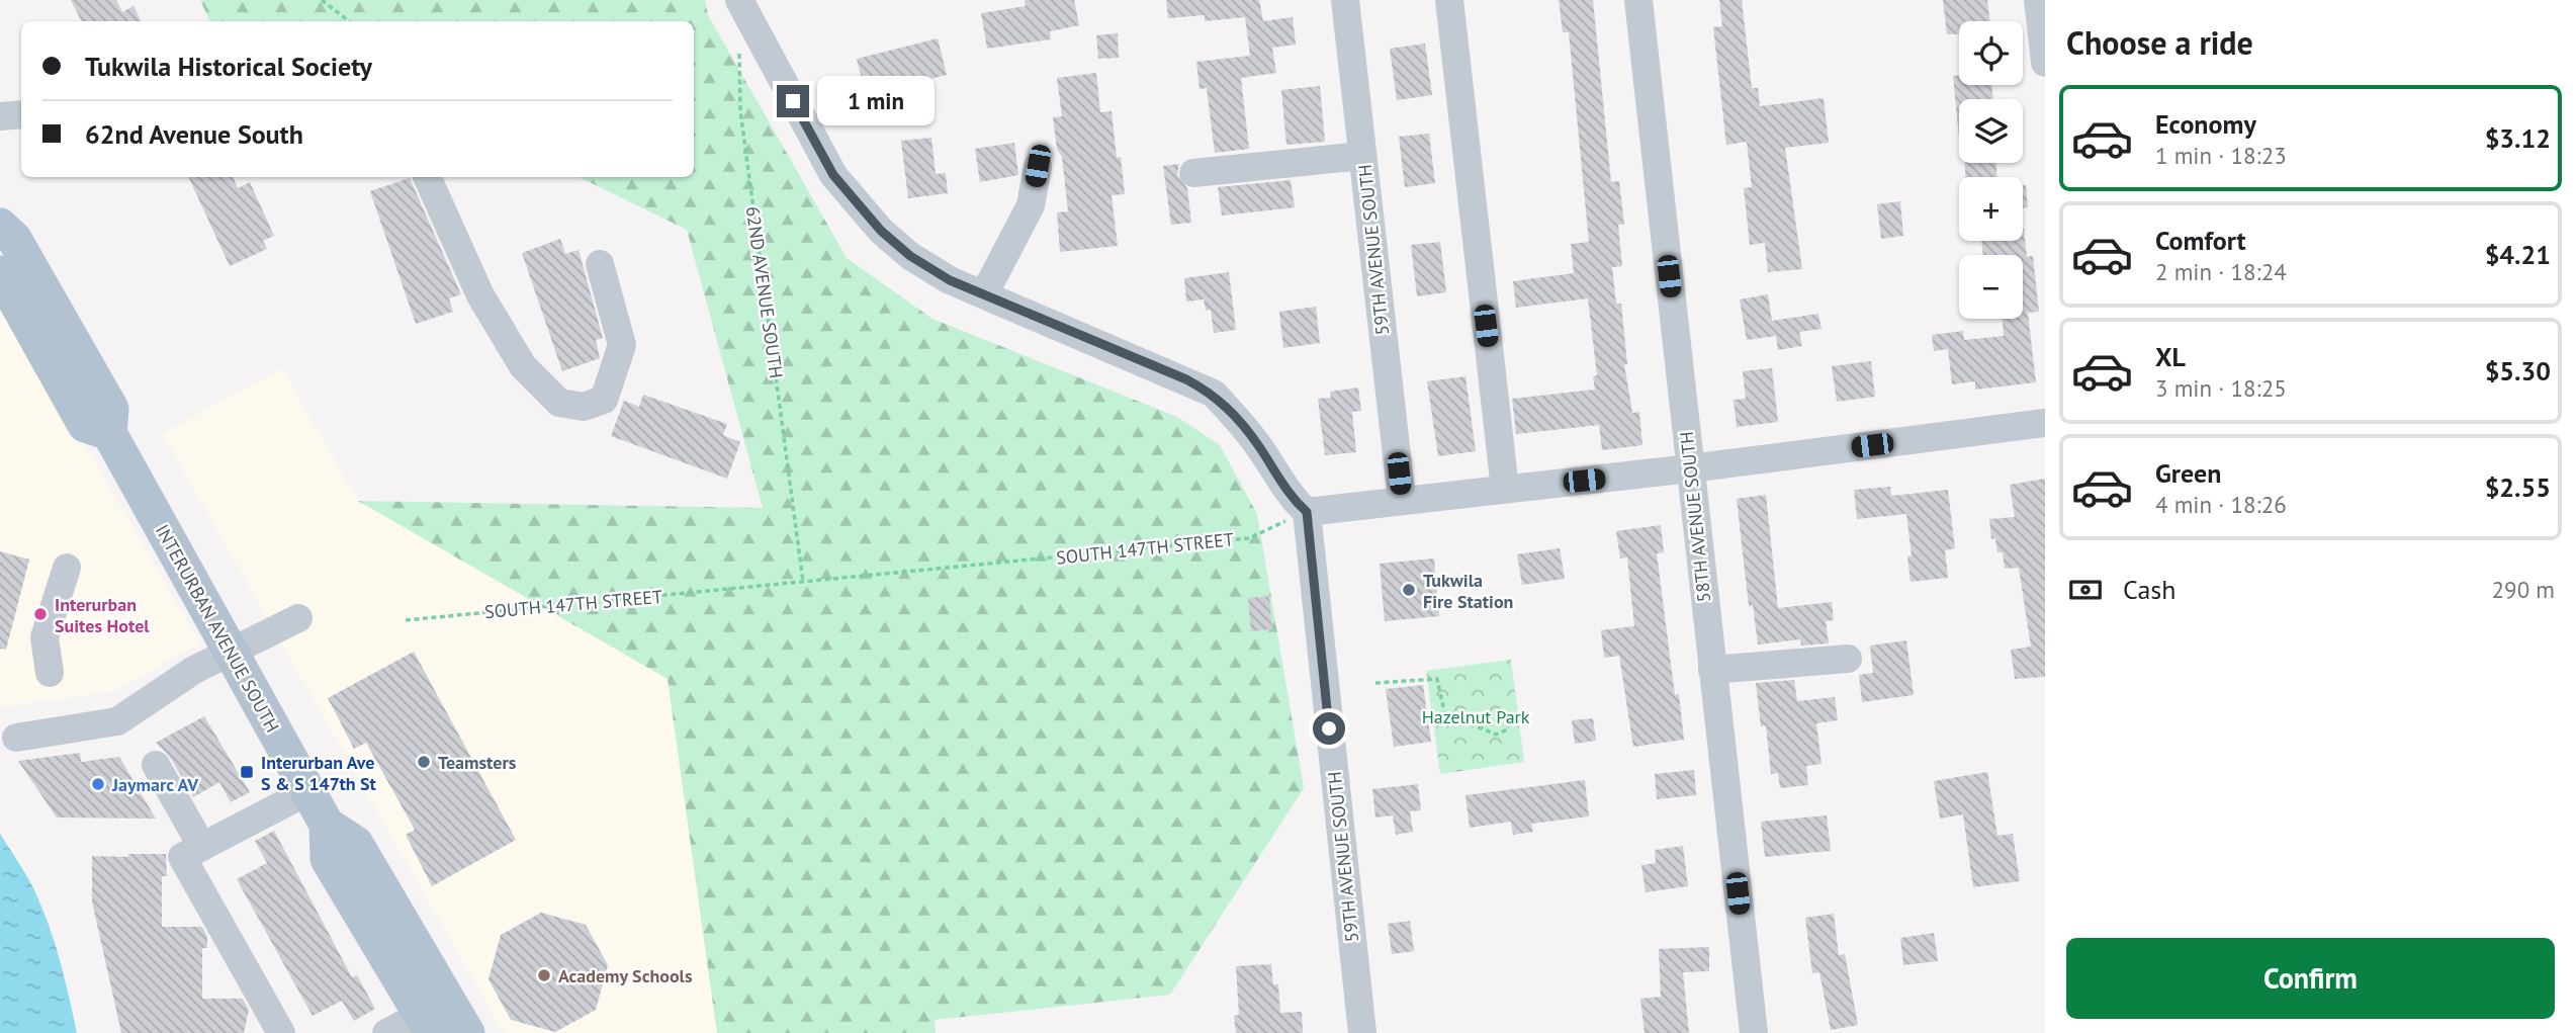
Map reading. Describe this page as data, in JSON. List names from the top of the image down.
{
  "streets": {
    "main road": ["INTERURBAN AVENUE SOUTH"],
    "street": ["59TH AVENUE SOUTH", "58TH AVENUE SOUTH"],
    "path": ["62ND AVENUE SOUTH", "SOUTH 147TH STREET"]
  },
  "crossings": [
    ["59TH AVENUE SOUTH", "SOUTH 147TH STREET"],
    ["62ND AVENUE SOUTH", "SOUTH 147TH STREET"]
  ],
  "parks": ["Hazelnut Park"],
  "places": {
    "other": [
      "Tukwila Fire Station",
      "Interurban Suites Hotel",
      "Teamsters",
      "Jaymarc AV",
      "Academy Schools"
    ],
    "transit": ["Interurban Ave S & S 147th St"]
  },
  "page": {
    "heading": "Choose a ride",
    "map_buttons": ["+", "−"],
    "banner": ["Tukwila Historical Society", "62nd Avenue South"],
    "bubble": "1 min",
    "list": [
      {
        "name": "Economy",
        "note": "1 min · 18:23",
        "value": "$3.12"
      },
      {
        "name": "Comfort",
        "note": "2 min · 18:24",
        "value": "$4.21"
      },
      {
        "name": "XL",
        "note": "3 min · 18:25",
        "value": "$5.30"
      },
      {
        "name": "Green",
        "note": "4 min · 18:26",
        "value": "$2.55"
      }
    ],
    "pay": ["Cash", "290 m"],
    "buttons": "Confirm"
  }
}
